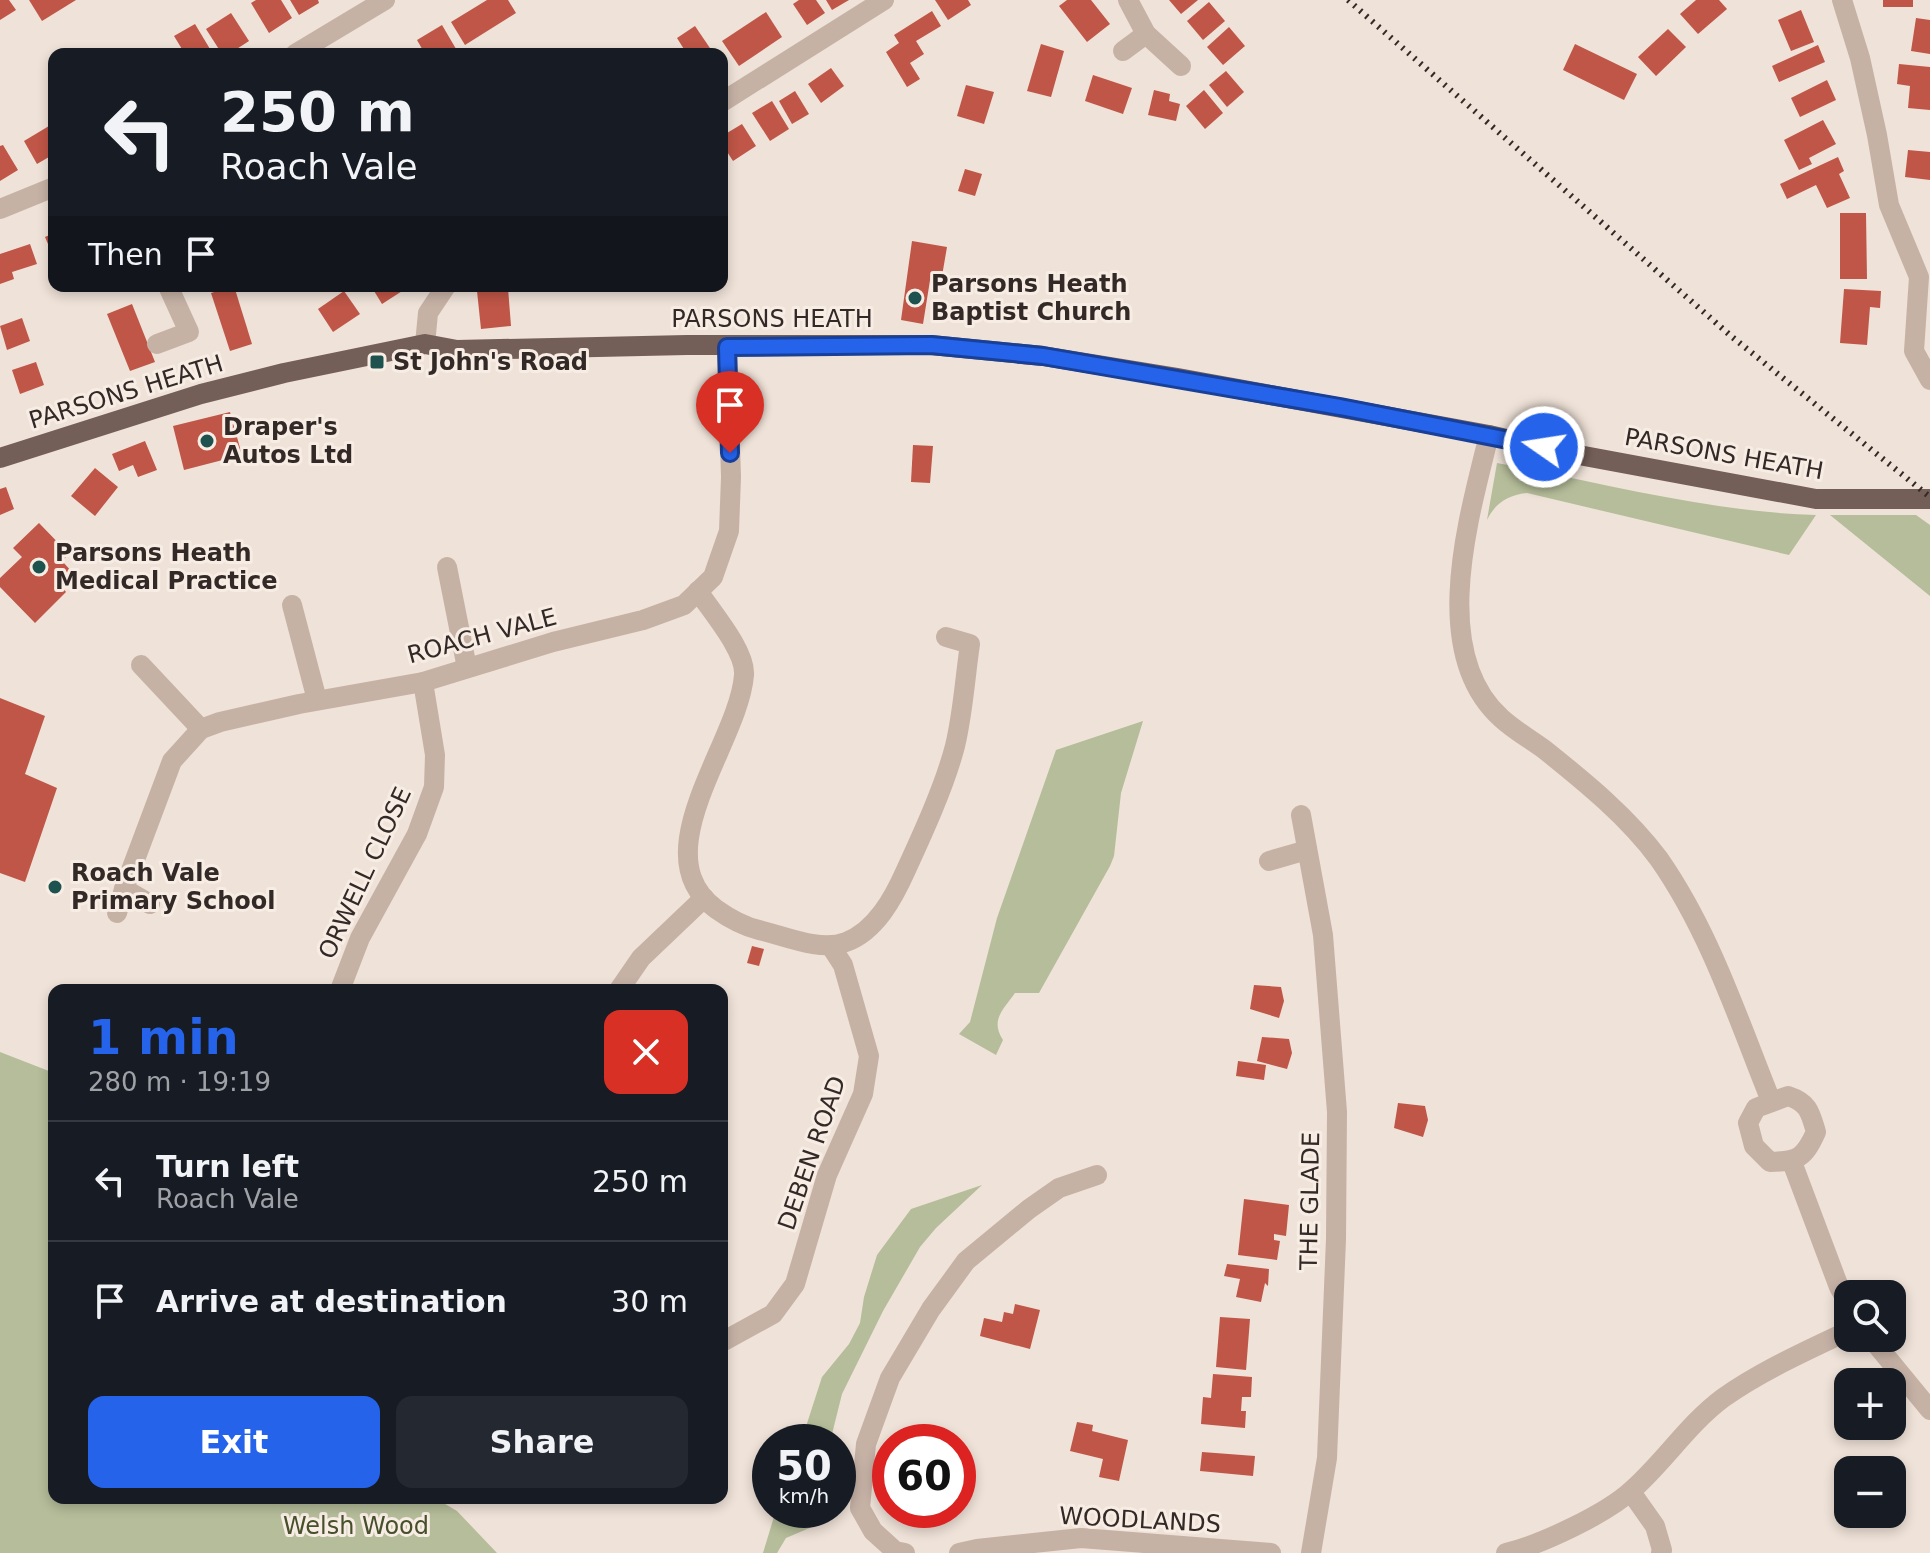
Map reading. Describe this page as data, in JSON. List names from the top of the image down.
{
  "streets": {
    "main road": ["PARSONS HEATH"],
    "street": [
      "ROACH VALE",
      "ORWELL CLOSE",
      "DEBEN ROAD",
      "THE GLADE",
      "WOODLANDS"
    ]
  },
  "crossings": [
    ["PARSONS HEATH", "ROACH VALE"],
    ["ROACH VALE", "ORWELL CLOSE"]
  ],
  "parks": ["Welsh Wood"],
  "places": {
    "other": [
      "Parsons Heath Baptist Church",
      "Draper's Autos Ltd",
      "Parsons Heath Medical Practice",
      "Roach Vale Primary School"
    ],
    "transit": ["St John's Road"]
  },
  "page": {
    "turn": ["250 m", "Roach Vale"],
    "then": "Then",
    "heading": ["1 min", "280 m · 19:19"],
    "list": [
      {
        "name": "Turn left",
        "note": "Roach Vale",
        "value": "250 m"
      },
      {
        "name": "Arrive at destination",
        "value": "30 m"
      }
    ],
    "map_buttons": ["+", "−"],
    "buttons": ["Exit", "Share"],
    "speed": "50 km/h",
    "limit": "60"
  }
}
